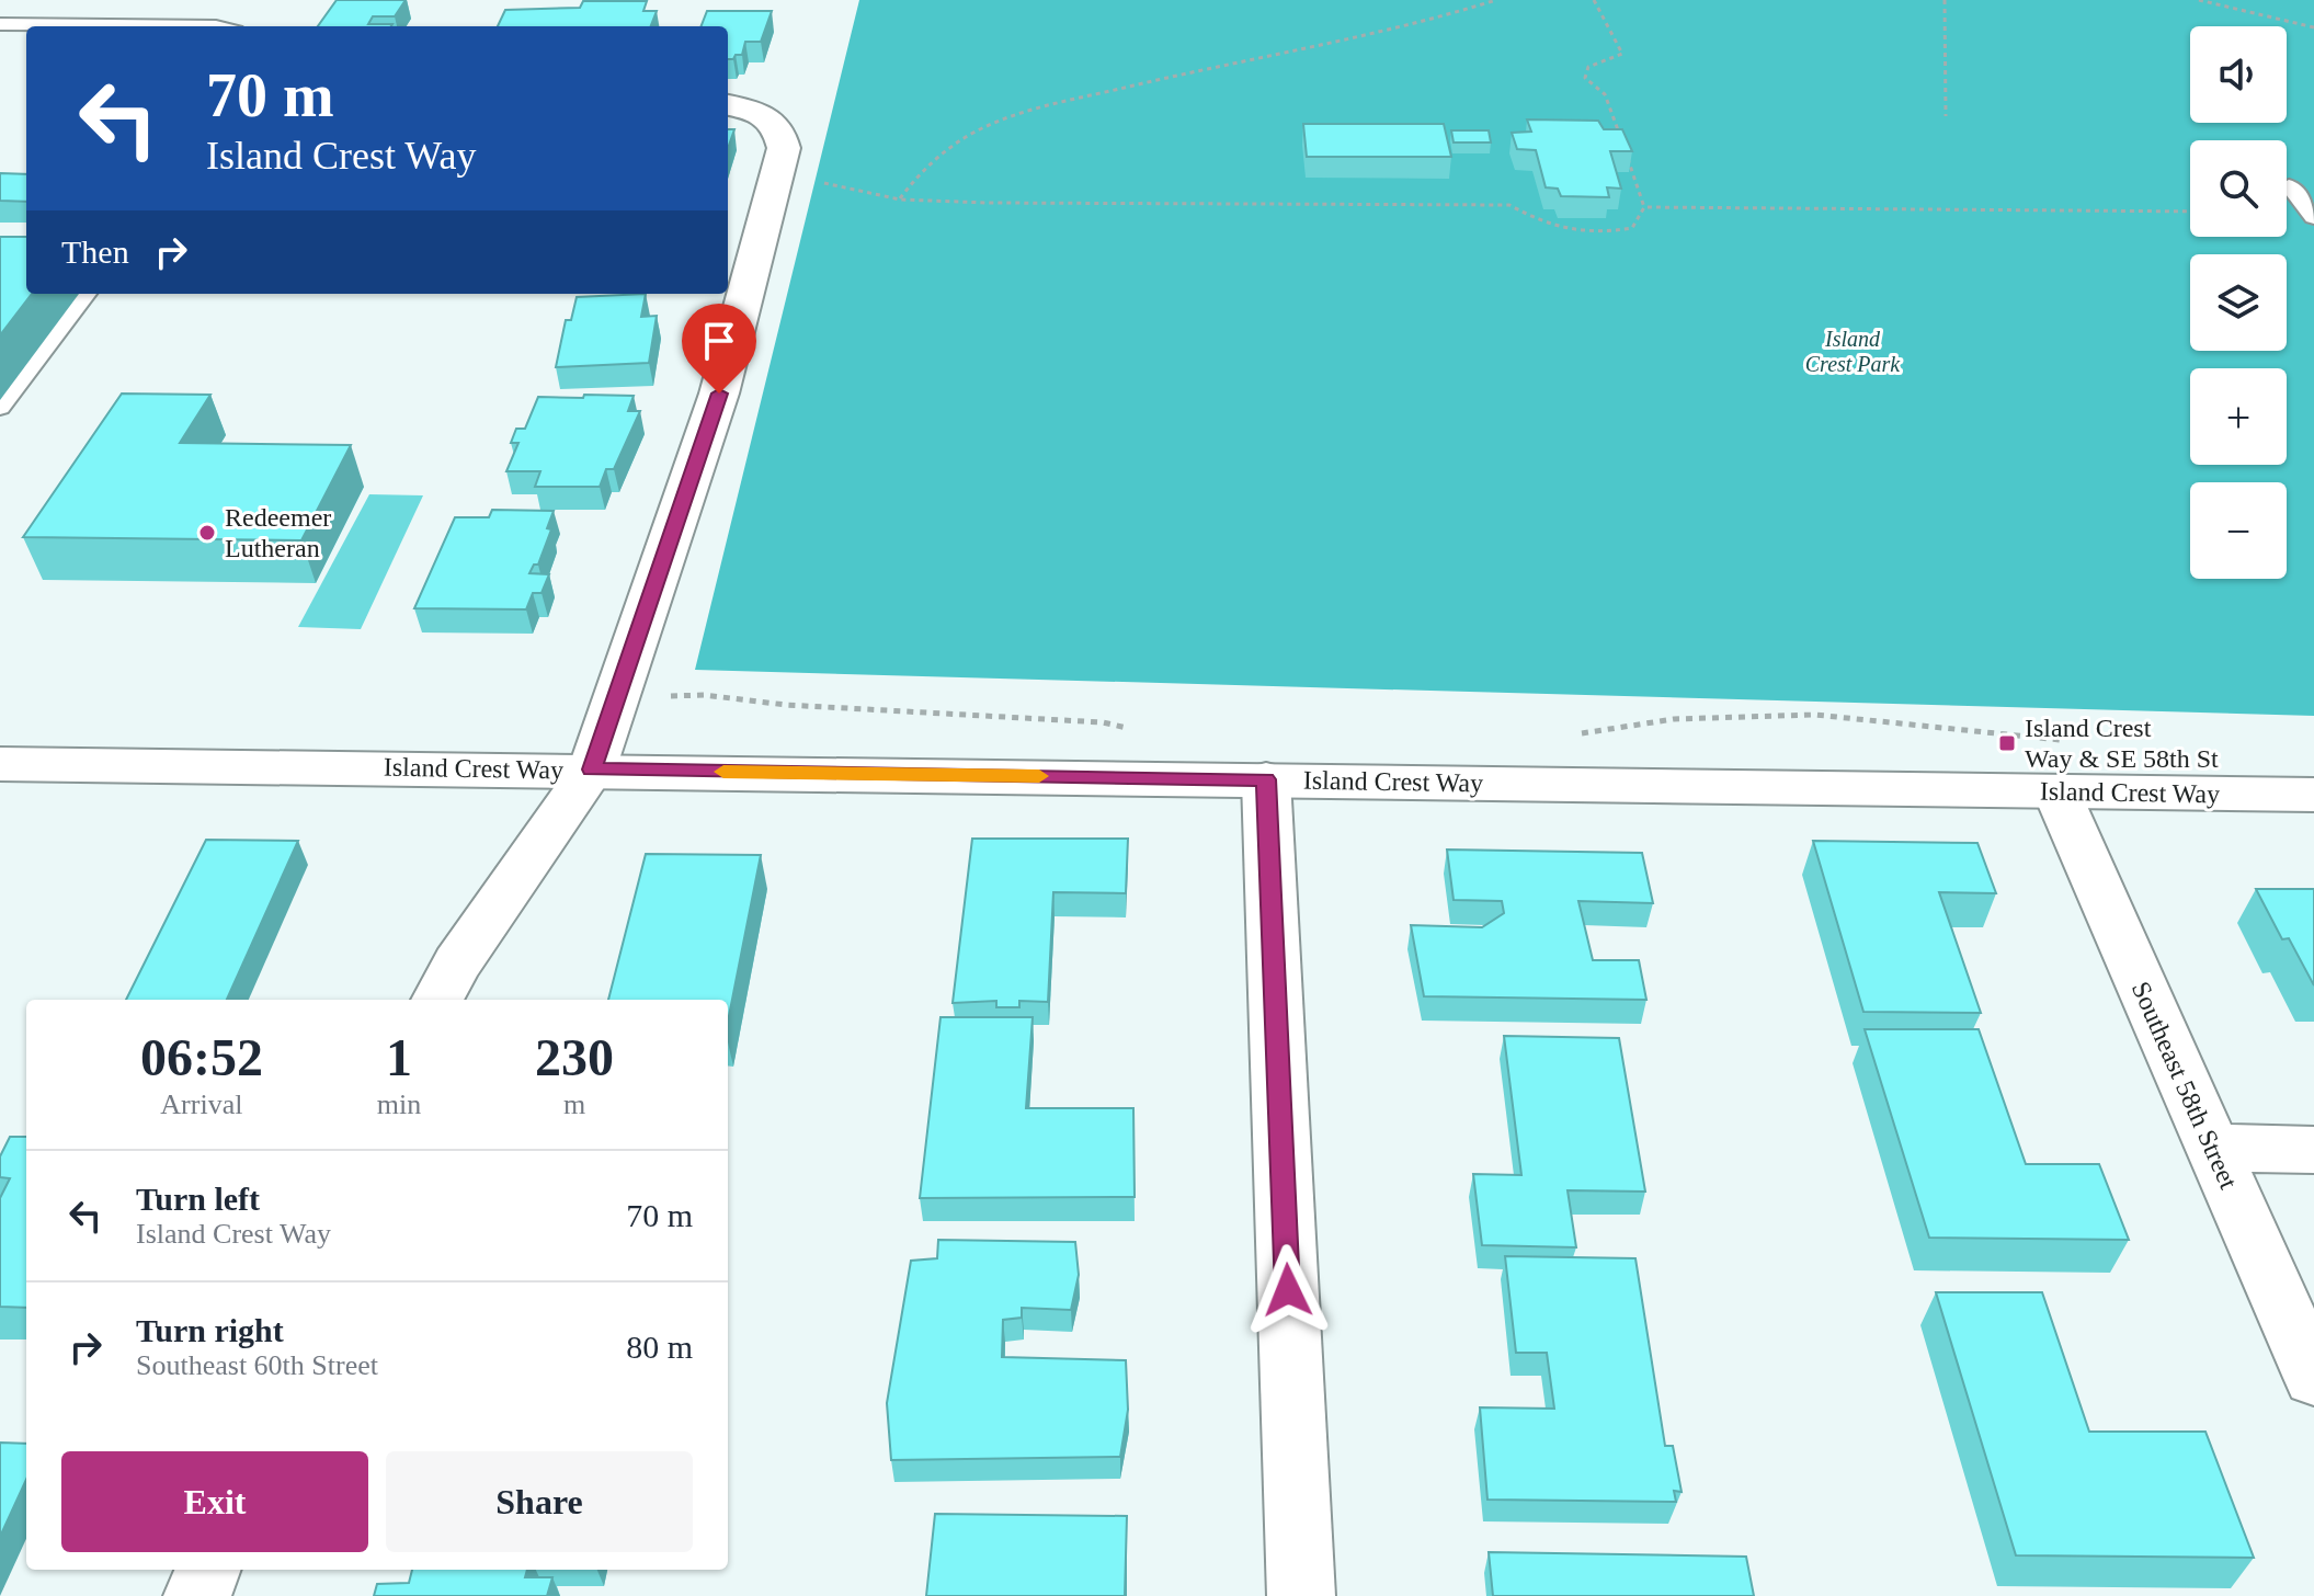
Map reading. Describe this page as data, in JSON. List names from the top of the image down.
{
  "streets": {
    "street": ["Island Crest Way", "Southeast 58th Street"]
  },
  "crossings": [
    ["Island Crest Way", "Southeast 58th Street"]
  ],
  "parks": ["Island Crest Park"],
  "places": {
    "other": ["Redeemer Lutheran"],
    "transit": ["Island Crest Way & SE 58th St"]
  },
  "page": {
    "map_buttons": ["+", "−"],
    "turn": ["70 m", "Island Crest Way"],
    "then": "Then",
    "eta": [
      "06:52",
      "Arrival",
      "1",
      "min",
      "230",
      "m"
    ],
    "list": [
      {
        "name": "Turn left",
        "note": "Island Crest Way",
        "value": "70 m"
      },
      {
        "name": "Turn right",
        "note": "Southeast 60th Street",
        "value": "80 m"
      }
    ],
    "buttons": ["Exit", "Share"]
  }
}
